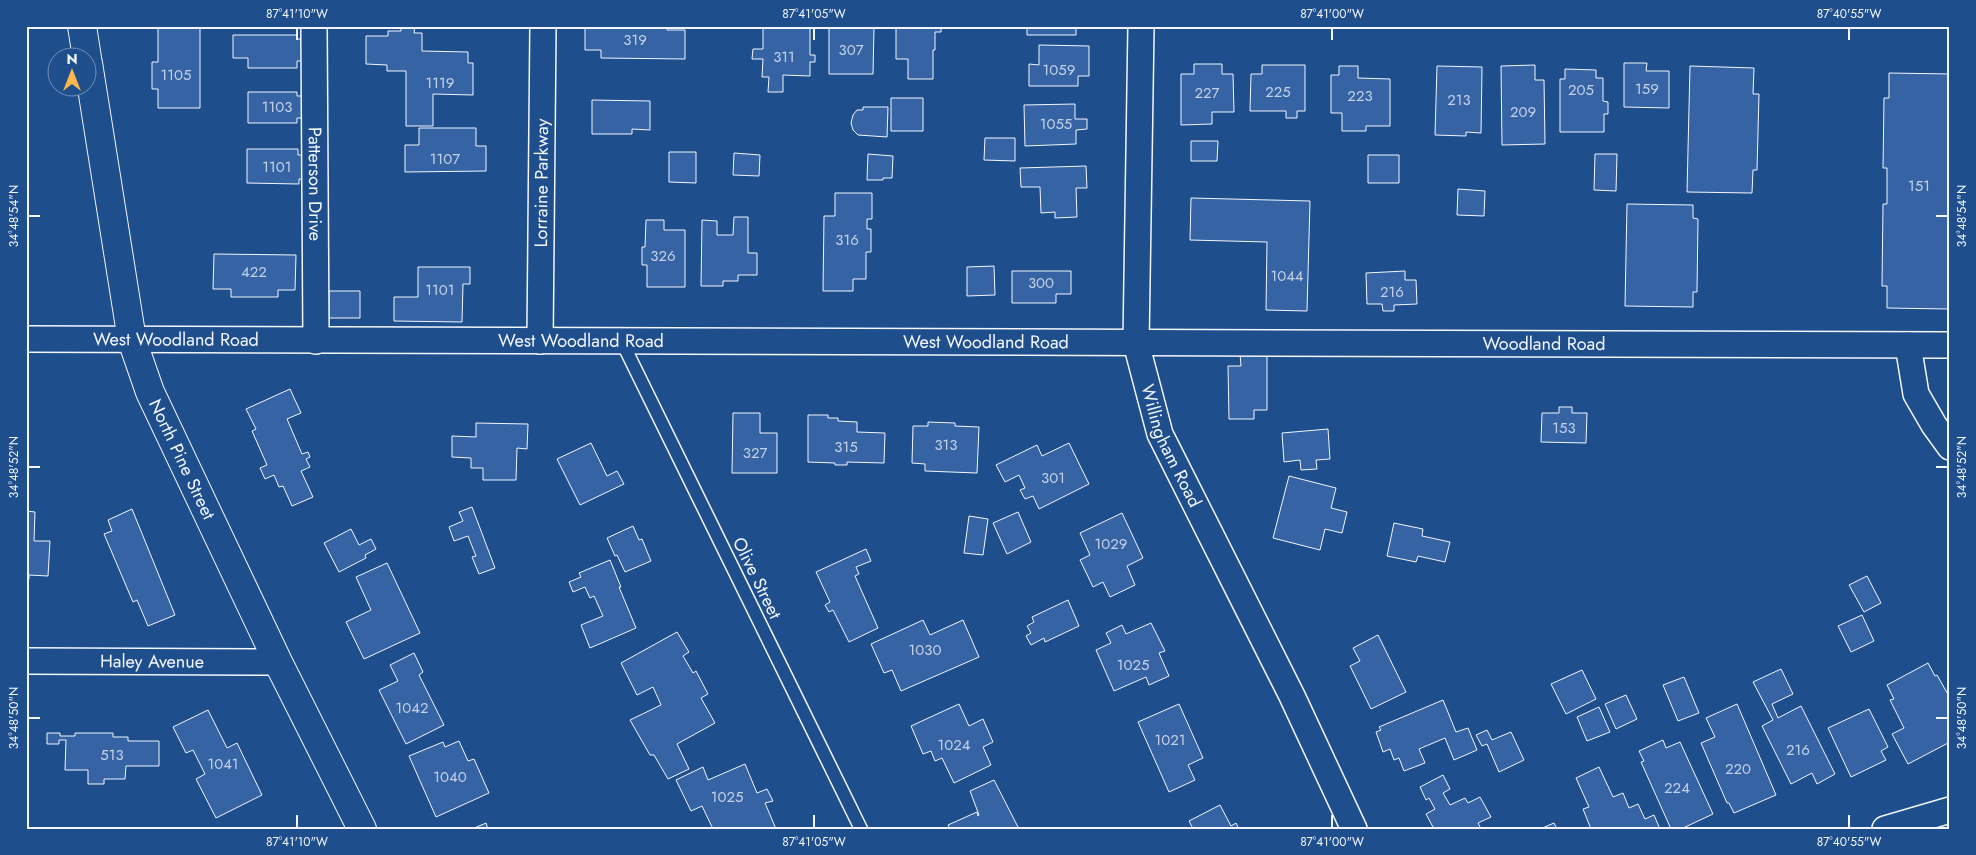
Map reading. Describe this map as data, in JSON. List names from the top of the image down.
{
  "streets": {
    "main road": ["North Pine Street"],
    "street": [
      "Patterson Drive",
      "Lorraine Parkway",
      "West Woodland Road",
      "Woodland Road",
      "Willingham Road",
      "Haley Avenue"
    ],
    "lane": ["Olive Street"]
  },
  "crossings": [
    ["Patterson Drive", "West Woodland Road"],
    ["Lorraine Parkway", "West Woodland Road"],
    ["West Woodland Road", "Woodland Road"],
    ["West Woodland Road", "Willingham Road"],
    ["West Woodland Road", "North Pine Street"],
    ["West Woodland Road", "Olive Street"],
    ["Woodland Road", "Willingham Road"],
    ["North Pine Street", "Haley Avenue"]
  ],
  "house_numbers": [
    "319",
    "307",
    "311",
    "1059",
    "1105",
    "1119",
    "159",
    "205",
    "225",
    "227",
    "223",
    "213",
    "1103",
    "209",
    "1055",
    "1107",
    "1101",
    "151",
    "316",
    "326",
    "422",
    "1044",
    "300",
    "1101",
    "216",
    "153",
    "313",
    "315",
    "327",
    "301",
    "1029",
    "1030",
    "1025",
    "1042",
    "1021",
    "1024",
    "216",
    "513",
    "1041",
    "220",
    "1040",
    "224",
    "1025"
  ],
  "north": "top",
  "coordinates": [
    "87°41'10\"W",
    "87°41'05\"W",
    "87°41'00\"W",
    "87°40'55\"W",
    "34°48'54\"N",
    "34°48'52\"N",
    "34°48'50\"N"
  ]
}
